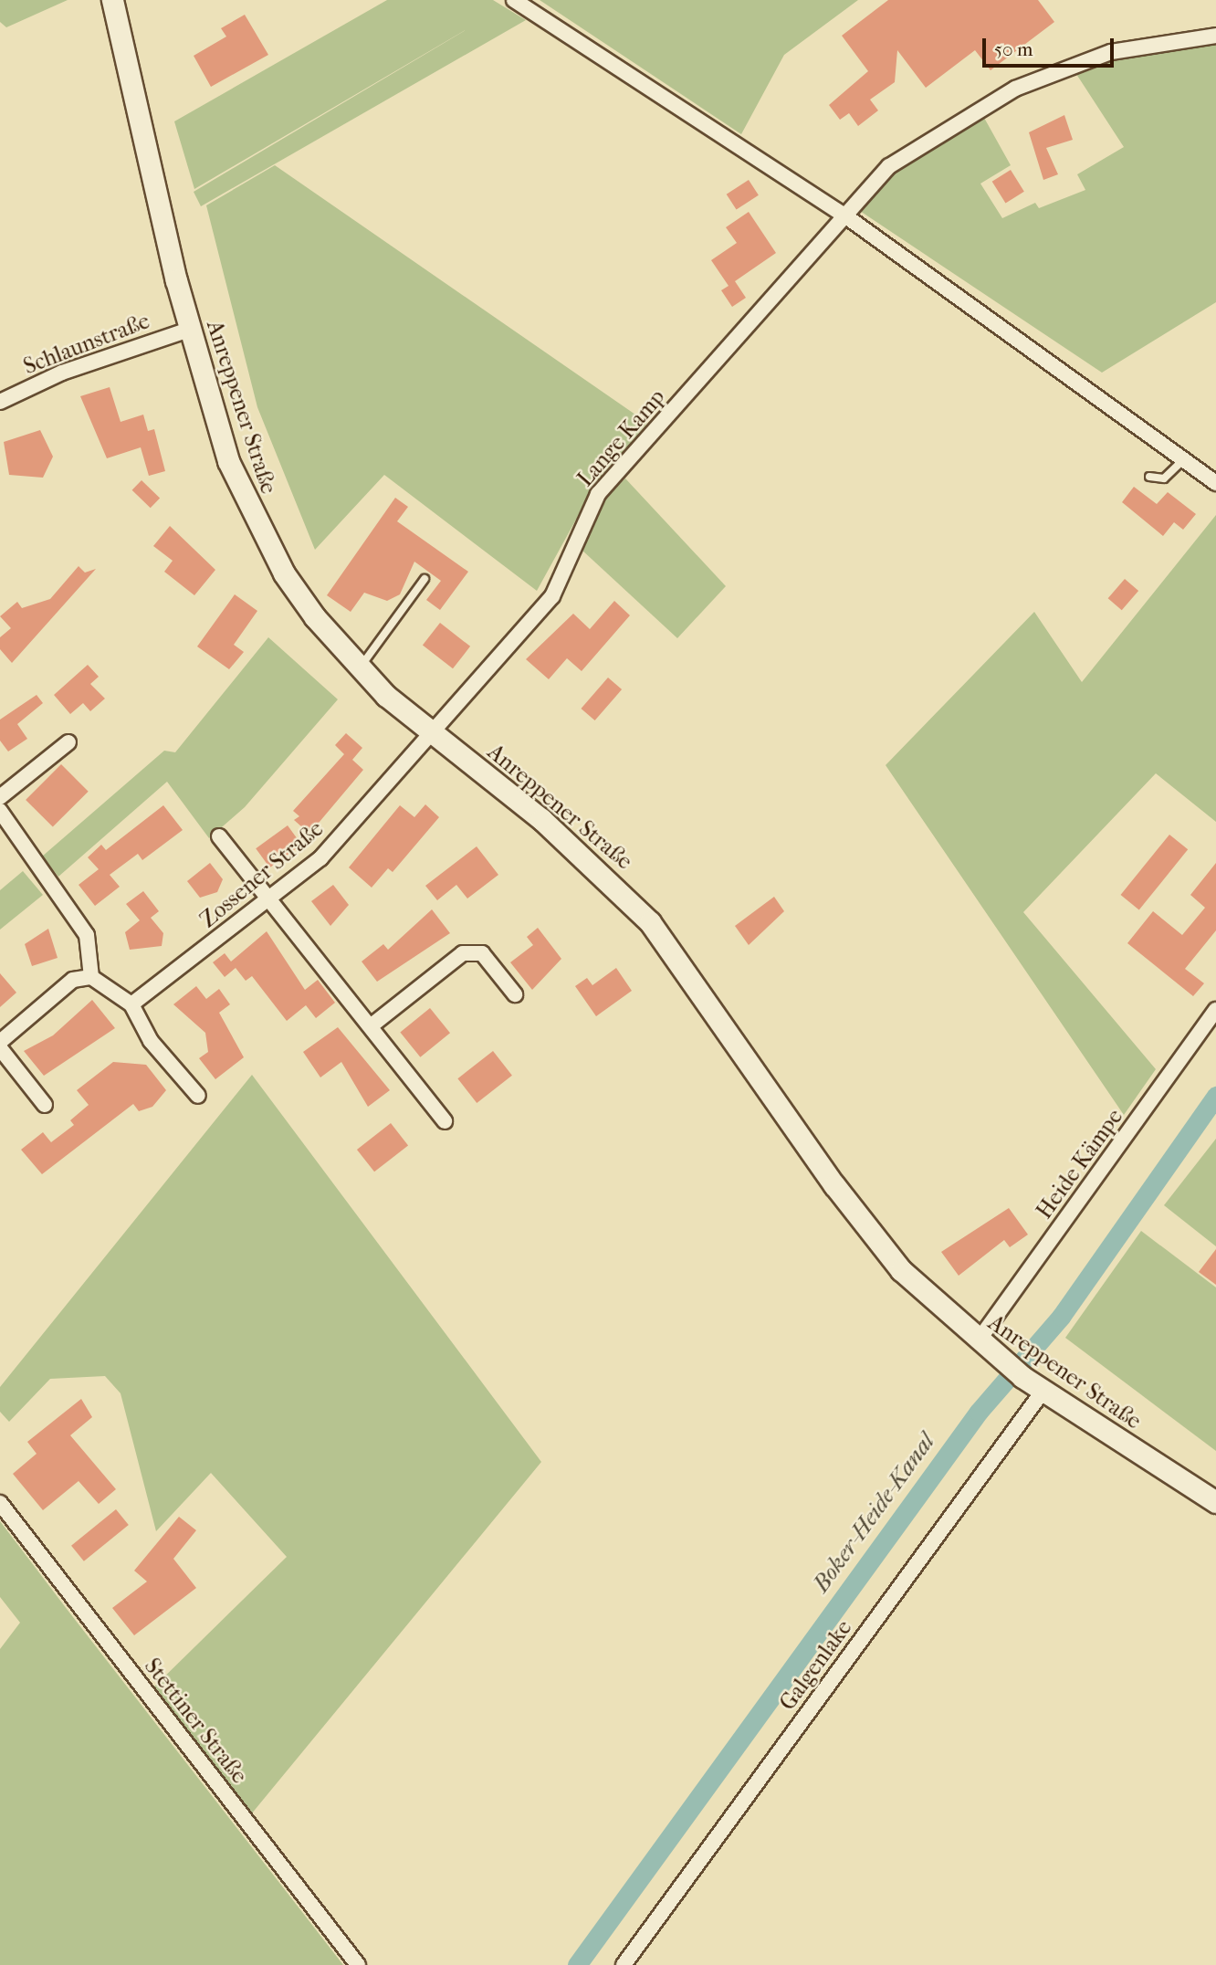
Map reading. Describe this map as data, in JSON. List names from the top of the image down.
{
  "streets": {
    "street": [
      "Schlaunstraße",
      "Anreppener Straße",
      "Lange Kamp",
      "Zossener Straße",
      "Heide Kämpe",
      "Galgenlake",
      "Stettiner Straße"
    ]
  },
  "crossings": [
    ["Schlaunstraße", "Anreppener Straße"],
    ["Anreppener Straße", "Lange Kamp"],
    ["Anreppener Straße", "Zossener Straße"],
    ["Anreppener Straße", "Heide Kämpe"],
    ["Anreppener Straße", "Galgenlake"],
    ["Lange Kamp", "Zossener Straße"]
  ],
  "water": ["Boker-Heide-Kanal"],
  "scale_bar": "50 m"
}
